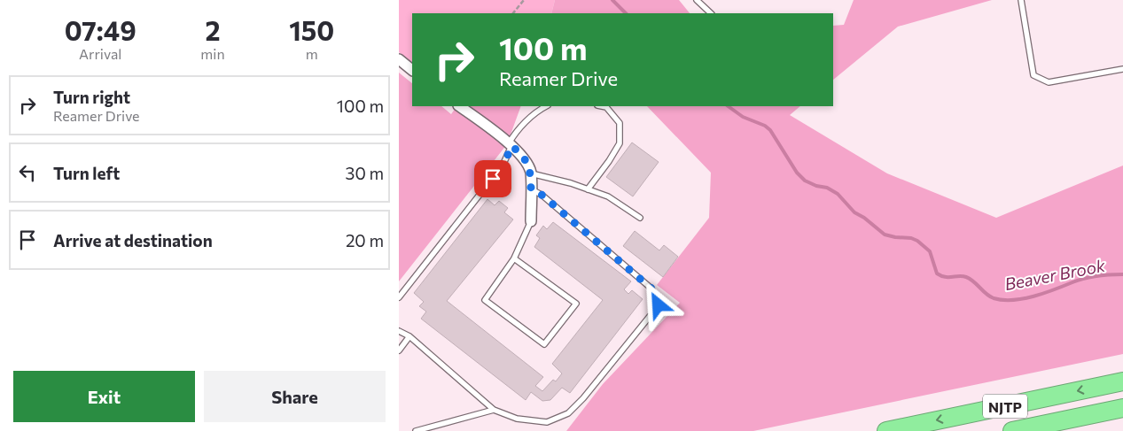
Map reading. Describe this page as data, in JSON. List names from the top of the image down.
{
  "streets": {
    "highway": ["NJTP"]
  },
  "water": ["Beaver Brook"],
  "page": {
    "eta": [
      "07:49",
      "Arrival",
      "2",
      "min",
      "150",
      "m"
    ],
    "turn": ["100 m", "Reamer Drive"],
    "list": [
      {
        "name": "Turn right",
        "note": "Reamer Drive",
        "value": "100 m"
      },
      {
        "name": "Turn left",
        "value": "30 m"
      },
      {
        "name": "Arrive at destination",
        "value": "20 m"
      }
    ],
    "buttons": ["Exit", "Share"]
  }
}
